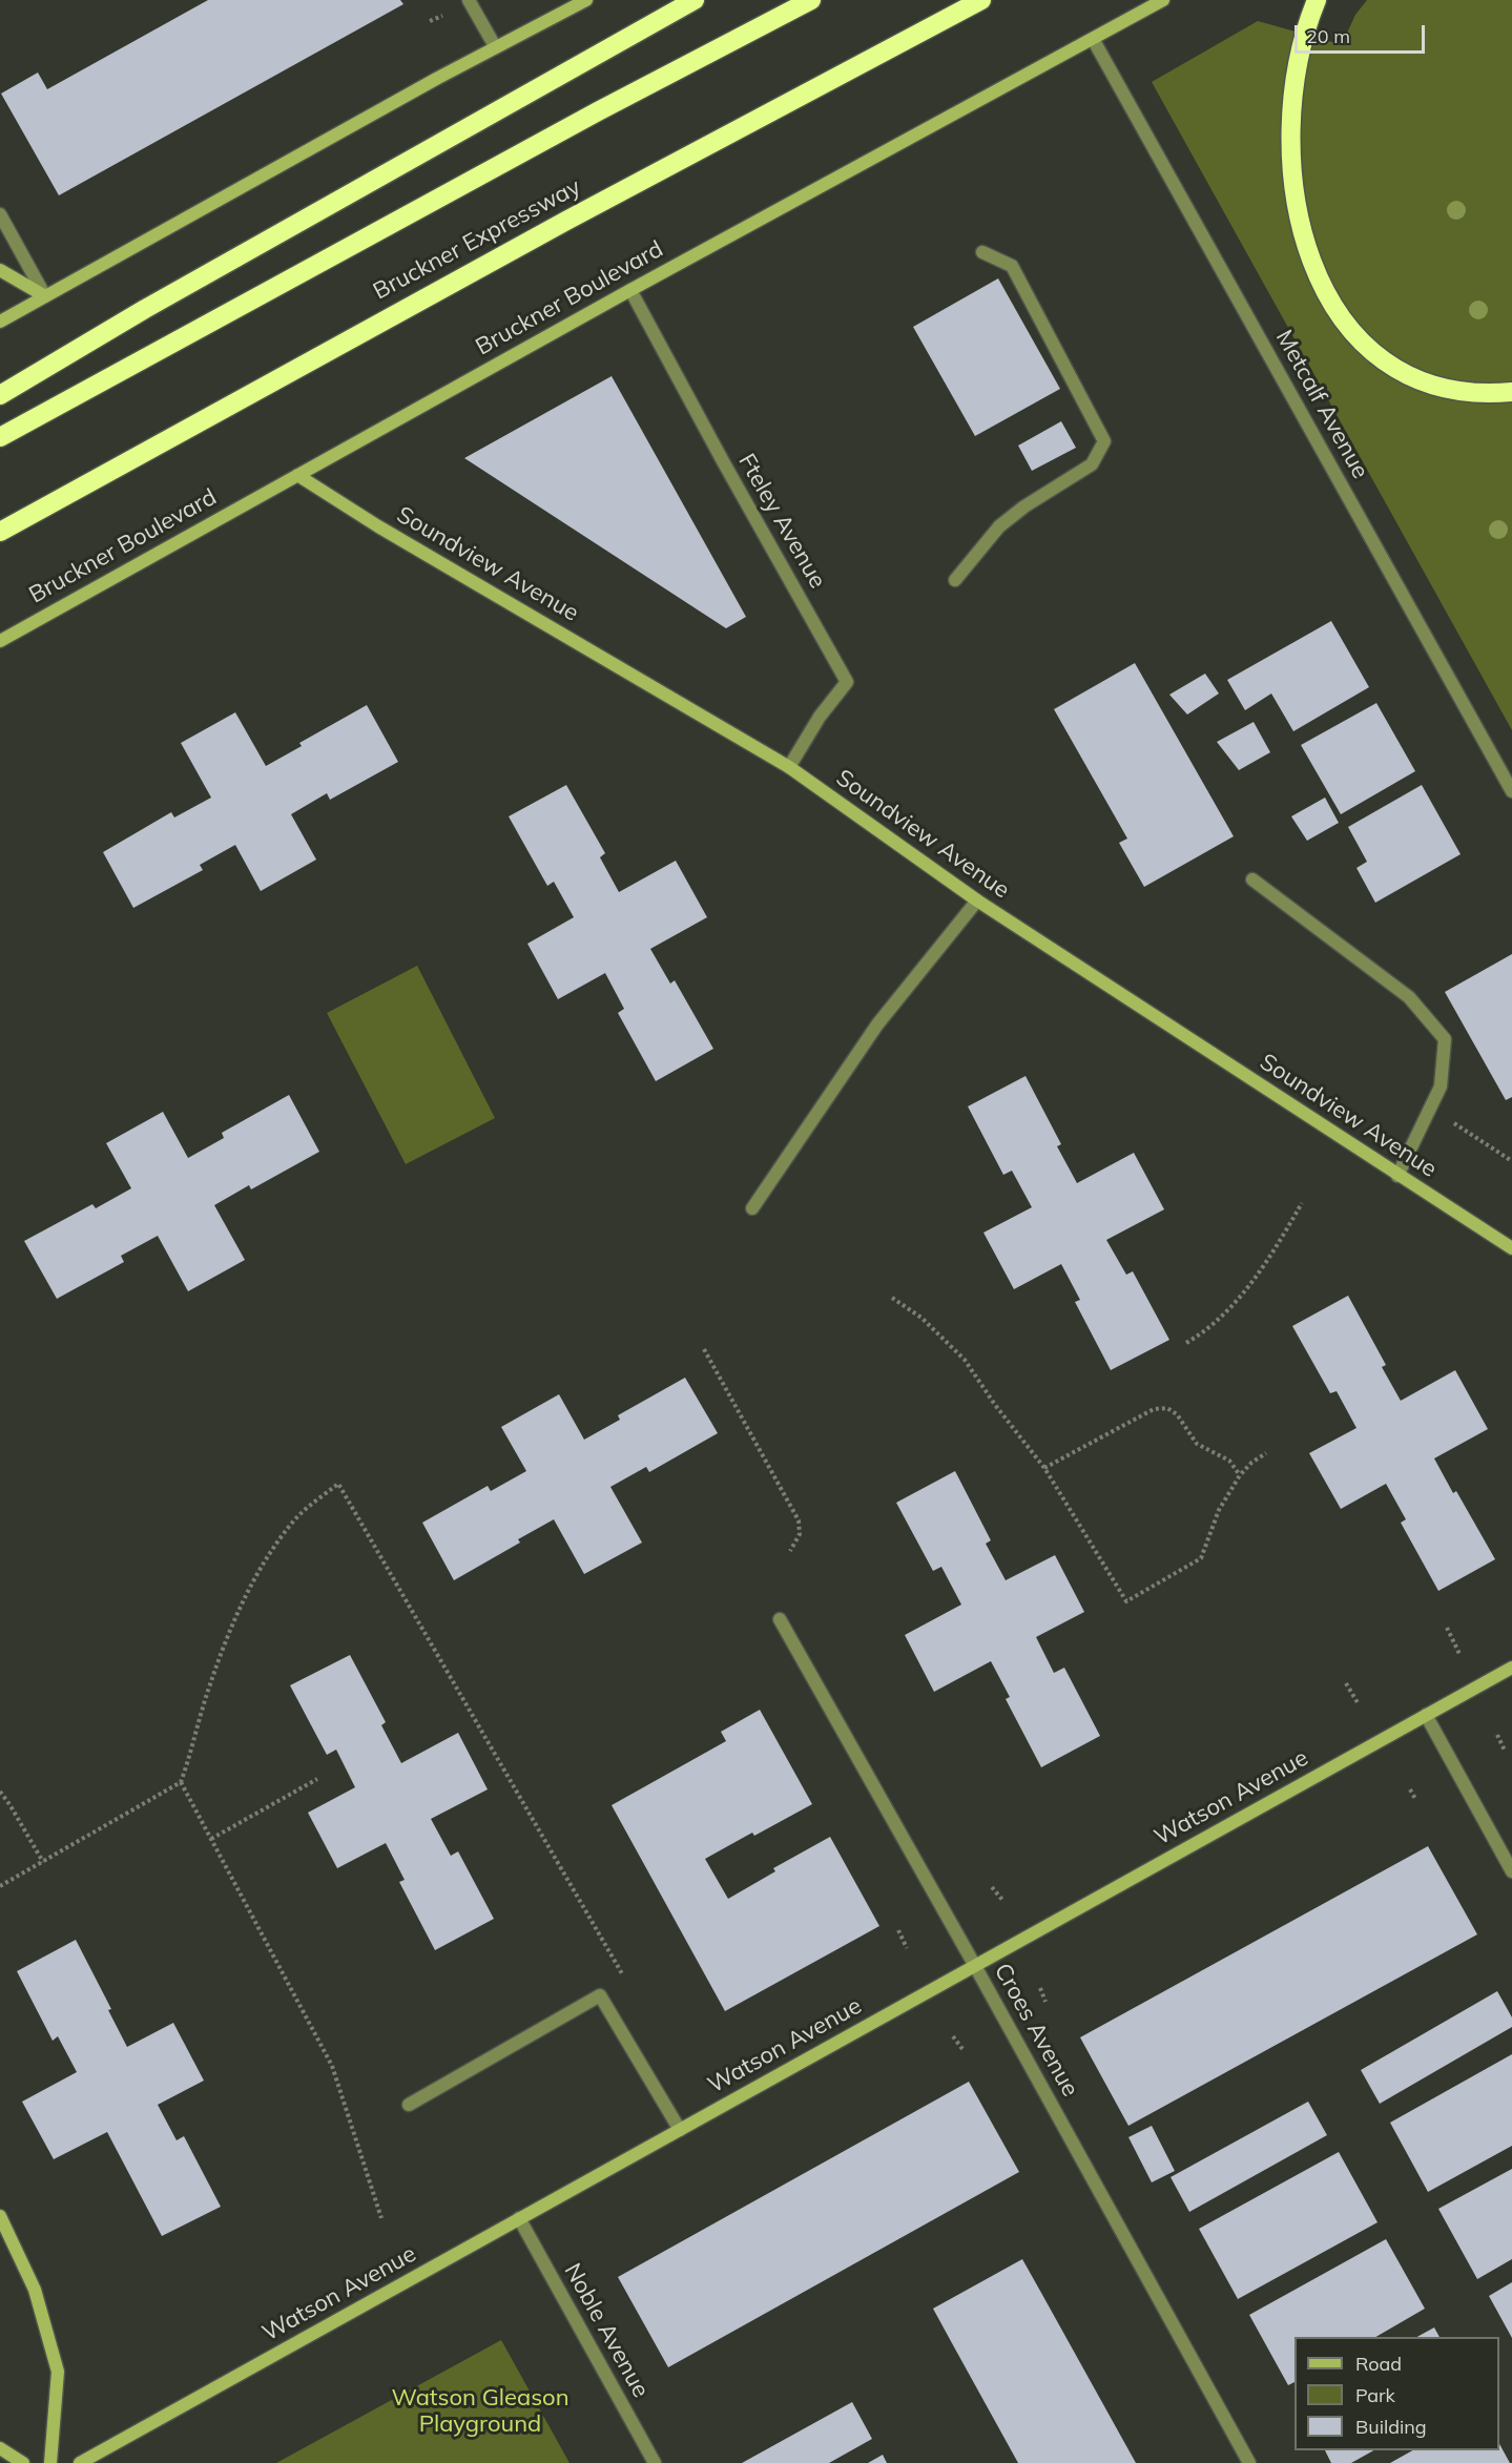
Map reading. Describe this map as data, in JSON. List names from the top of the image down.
{
  "streets": {
    "highway": ["Bruckner Expressway"],
    "main road": ["Bruckner Boulevard", "Soundview Avenue", "Watson Avenue"],
    "street": [
      "Metcalf Avenue",
      "Fteley Avenue",
      "Croes Avenue",
      "Noble Avenue"
    ]
  },
  "crossings": [
    ["Bruckner Boulevard", "Metcalf Avenue"],
    ["Bruckner Boulevard", "Fteley Avenue"],
    ["Bruckner Boulevard", "Soundview Avenue"],
    ["Fteley Avenue", "Soundview Avenue"],
    ["Watson Avenue", "Croes Avenue"],
    ["Watson Avenue", "Noble Avenue"]
  ],
  "parks": ["Watson Gleason Playground"],
  "legend": ["Road", "Park", "Building"],
  "scale_bar": "20 m"
}
